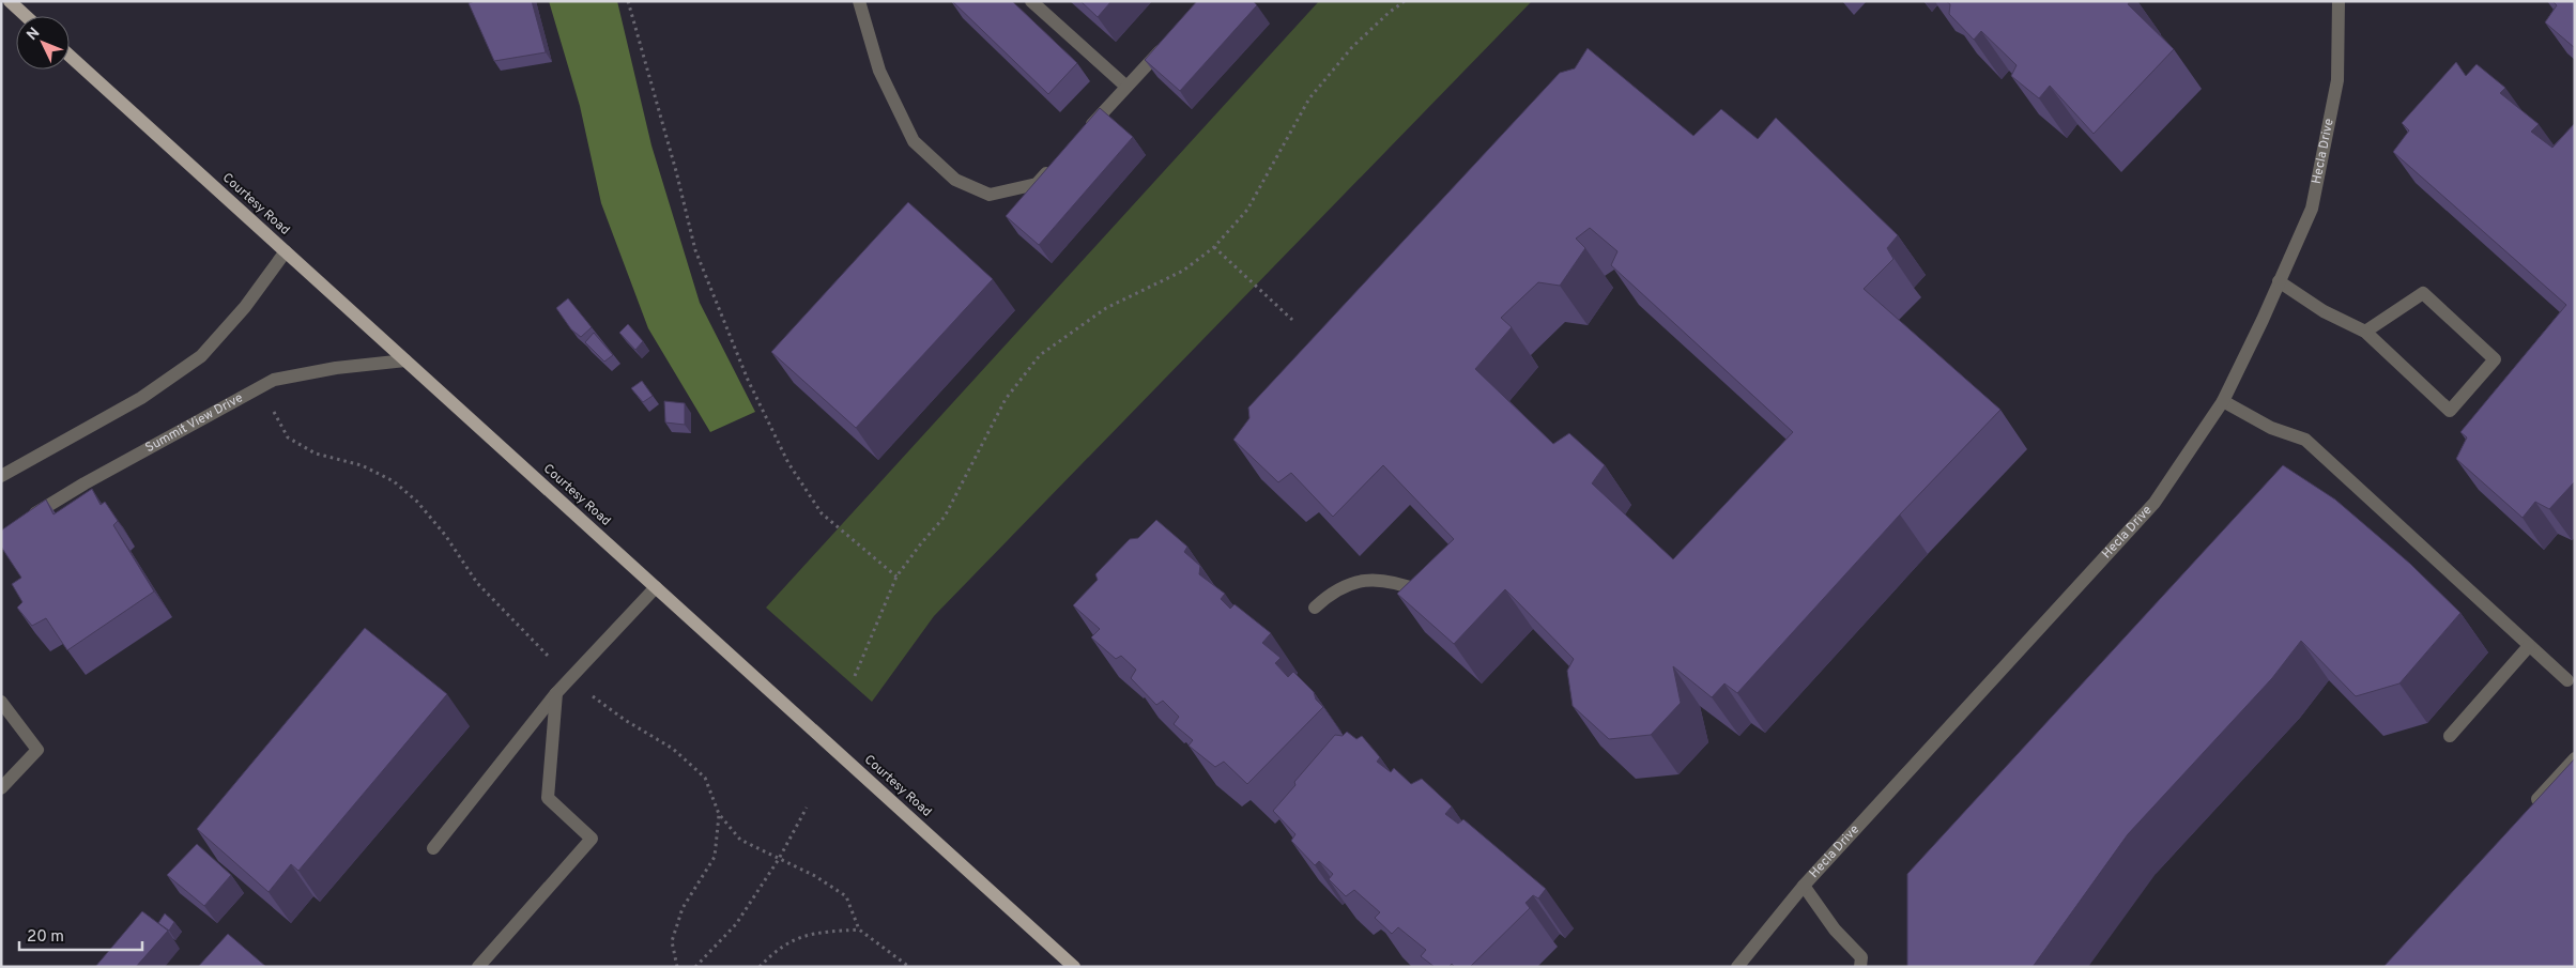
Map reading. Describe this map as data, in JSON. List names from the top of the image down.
{
  "streets": {
    "main road": ["Courtesy Road"],
    "street": ["Hecla Drive", "Summit View Drive"]
  },
  "crossings": [
    ["Courtesy Road", "Summit View Drive"]
  ],
  "scale_bar": "20 m",
  "north": "top left"
}
